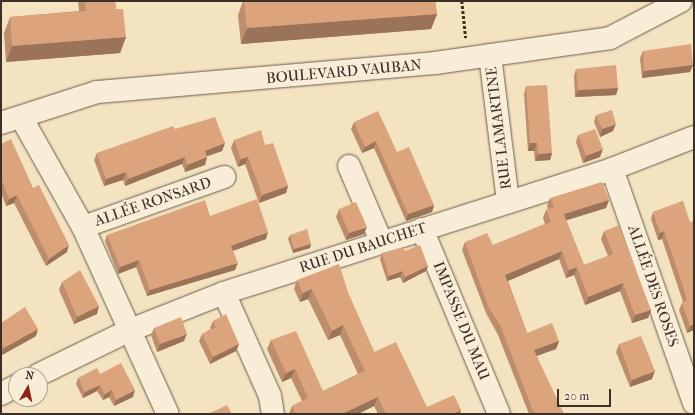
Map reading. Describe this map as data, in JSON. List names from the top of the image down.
{
  "streets": {
    "street": [
      "BOULEVARD VAUBAN",
      "RUE LAMARTINE",
      "ALLÉE RONSARD",
      "RUE DU BAUCHET",
      "ALLÉE DES ROSES",
      "IMPASSE DU MAU"
    ]
  },
  "crossings": [
    ["BOULEVARD VAUBAN", "RUE LAMARTINE"],
    ["RUE LAMARTINE", "RUE DU BAUCHET"],
    ["RUE DU BAUCHET", "ALLÉE DES ROSES"],
    ["RUE DU BAUCHET", "IMPASSE DU MAU"]
  ],
  "scale_bar": "20 m",
  "north": "top"
}
